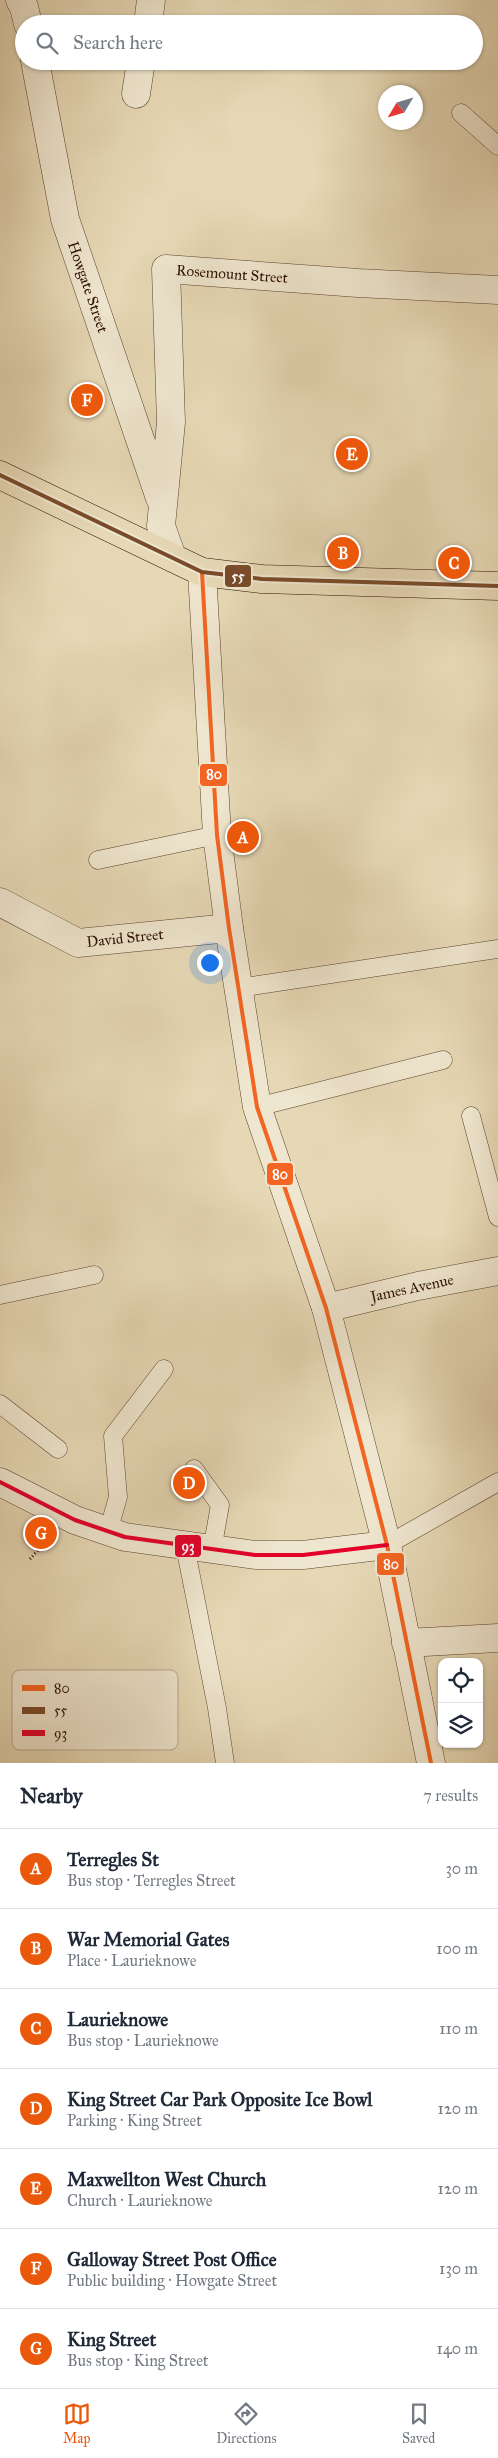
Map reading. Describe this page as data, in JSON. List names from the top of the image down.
{
  "streets": {
    "street": [
      "Rosemount Street",
      "Howgate Street",
      "David Street",
      "James Avenue"
    ]
  },
  "crossings": [
    ["Rosemount Street", "Howgate Street"]
  ],
  "lines": ["transit line 55", "transit line 80", "transit line 93"],
  "legend": ["80", "55", "93"],
  "north": "bottom left",
  "page": {
    "search": "Search here",
    "pins": [
      "F",
      "E",
      "B",
      "C",
      "A",
      "D",
      "G"
    ],
    "heading": ["Nearby", "7 results"],
    "list": [
      {
        "mark": "A",
        "name": "Terregles St",
        "note": "Bus stop · Terregles Street",
        "value": "30 m"
      },
      {
        "mark": "B",
        "name": "War Memorial Gates",
        "note": "Place · Laurieknowe",
        "value": "100 m"
      },
      {
        "mark": "C",
        "name": "Laurieknowe",
        "note": "Bus stop · Laurieknowe",
        "value": "110 m"
      },
      {
        "mark": "D",
        "name": "King Street Car Park Opposite Ice Bowl",
        "note": "Parking · King Street",
        "value": "120 m"
      },
      {
        "mark": "E",
        "name": "Maxwellton West Church",
        "note": "Church · Laurieknowe",
        "value": "120 m"
      },
      {
        "mark": "F",
        "name": "Galloway Street Post Office",
        "note": "Public building · Howgate Street",
        "value": "130 m"
      },
      {
        "mark": "G",
        "name": "King Street",
        "note": "Bus stop · King Street",
        "value": "140 m"
      }
    ],
    "nav": ["Map", "Directions", "Saved"]
  }
}
